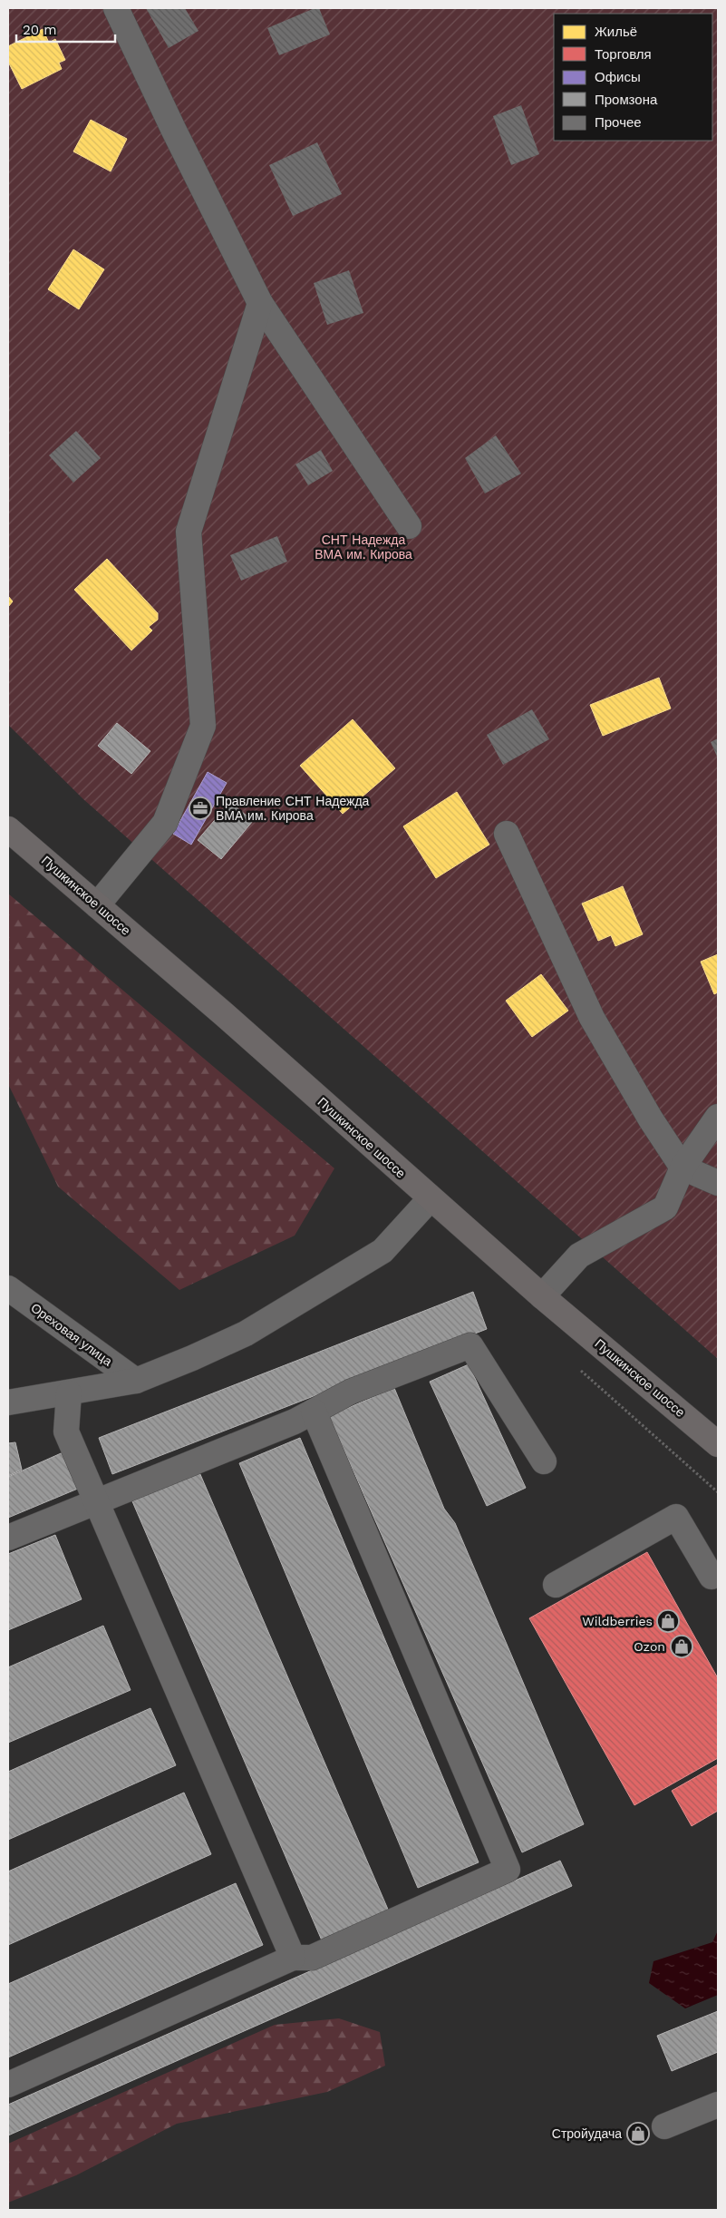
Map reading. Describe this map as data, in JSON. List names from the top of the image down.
{
  "streets": {
    "main road": ["Пушкинское шоссе"],
    "street": ["Ореховая улица"]
  },
  "parks": ["СНТ Надежда ВМА им. Кирова"],
  "places": {
    "office": ["Правление СНТ Надежда ВМА им. Кирова"],
    "shop": ["Wildberries", "Ozon", "Стройудача"]
  },
  "legend": [
    "Жильё",
    "Торговля",
    "Офисы",
    "Промзона",
    "Прочее"
  ],
  "scale_bar": "20 m"
}
